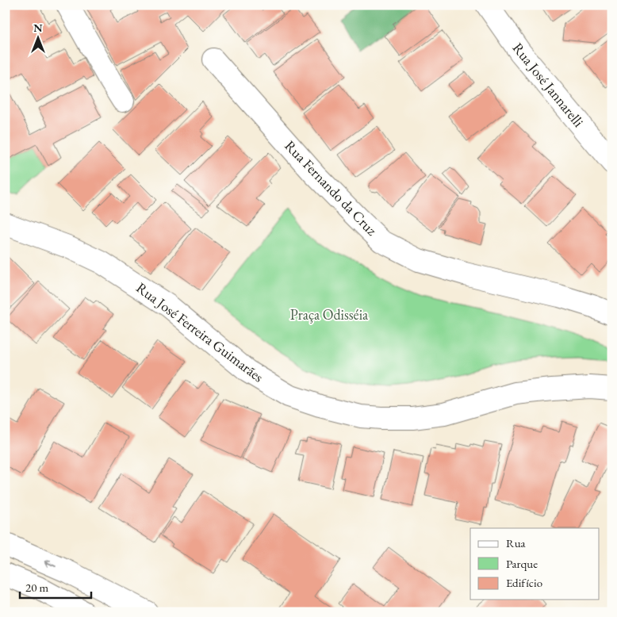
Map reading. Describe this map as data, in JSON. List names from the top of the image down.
{
  "streets": {
    "street": ["Rua José Jannarelli", "Rua Fernando da Cruz", "Rua José Ferreira Guimarães"]
  },
  "parks": ["Praça Odisséia"],
  "legend": ["Rua", "Parque", "Edifício"],
  "scale_bar": "20 m",
  "north": "top"
}
